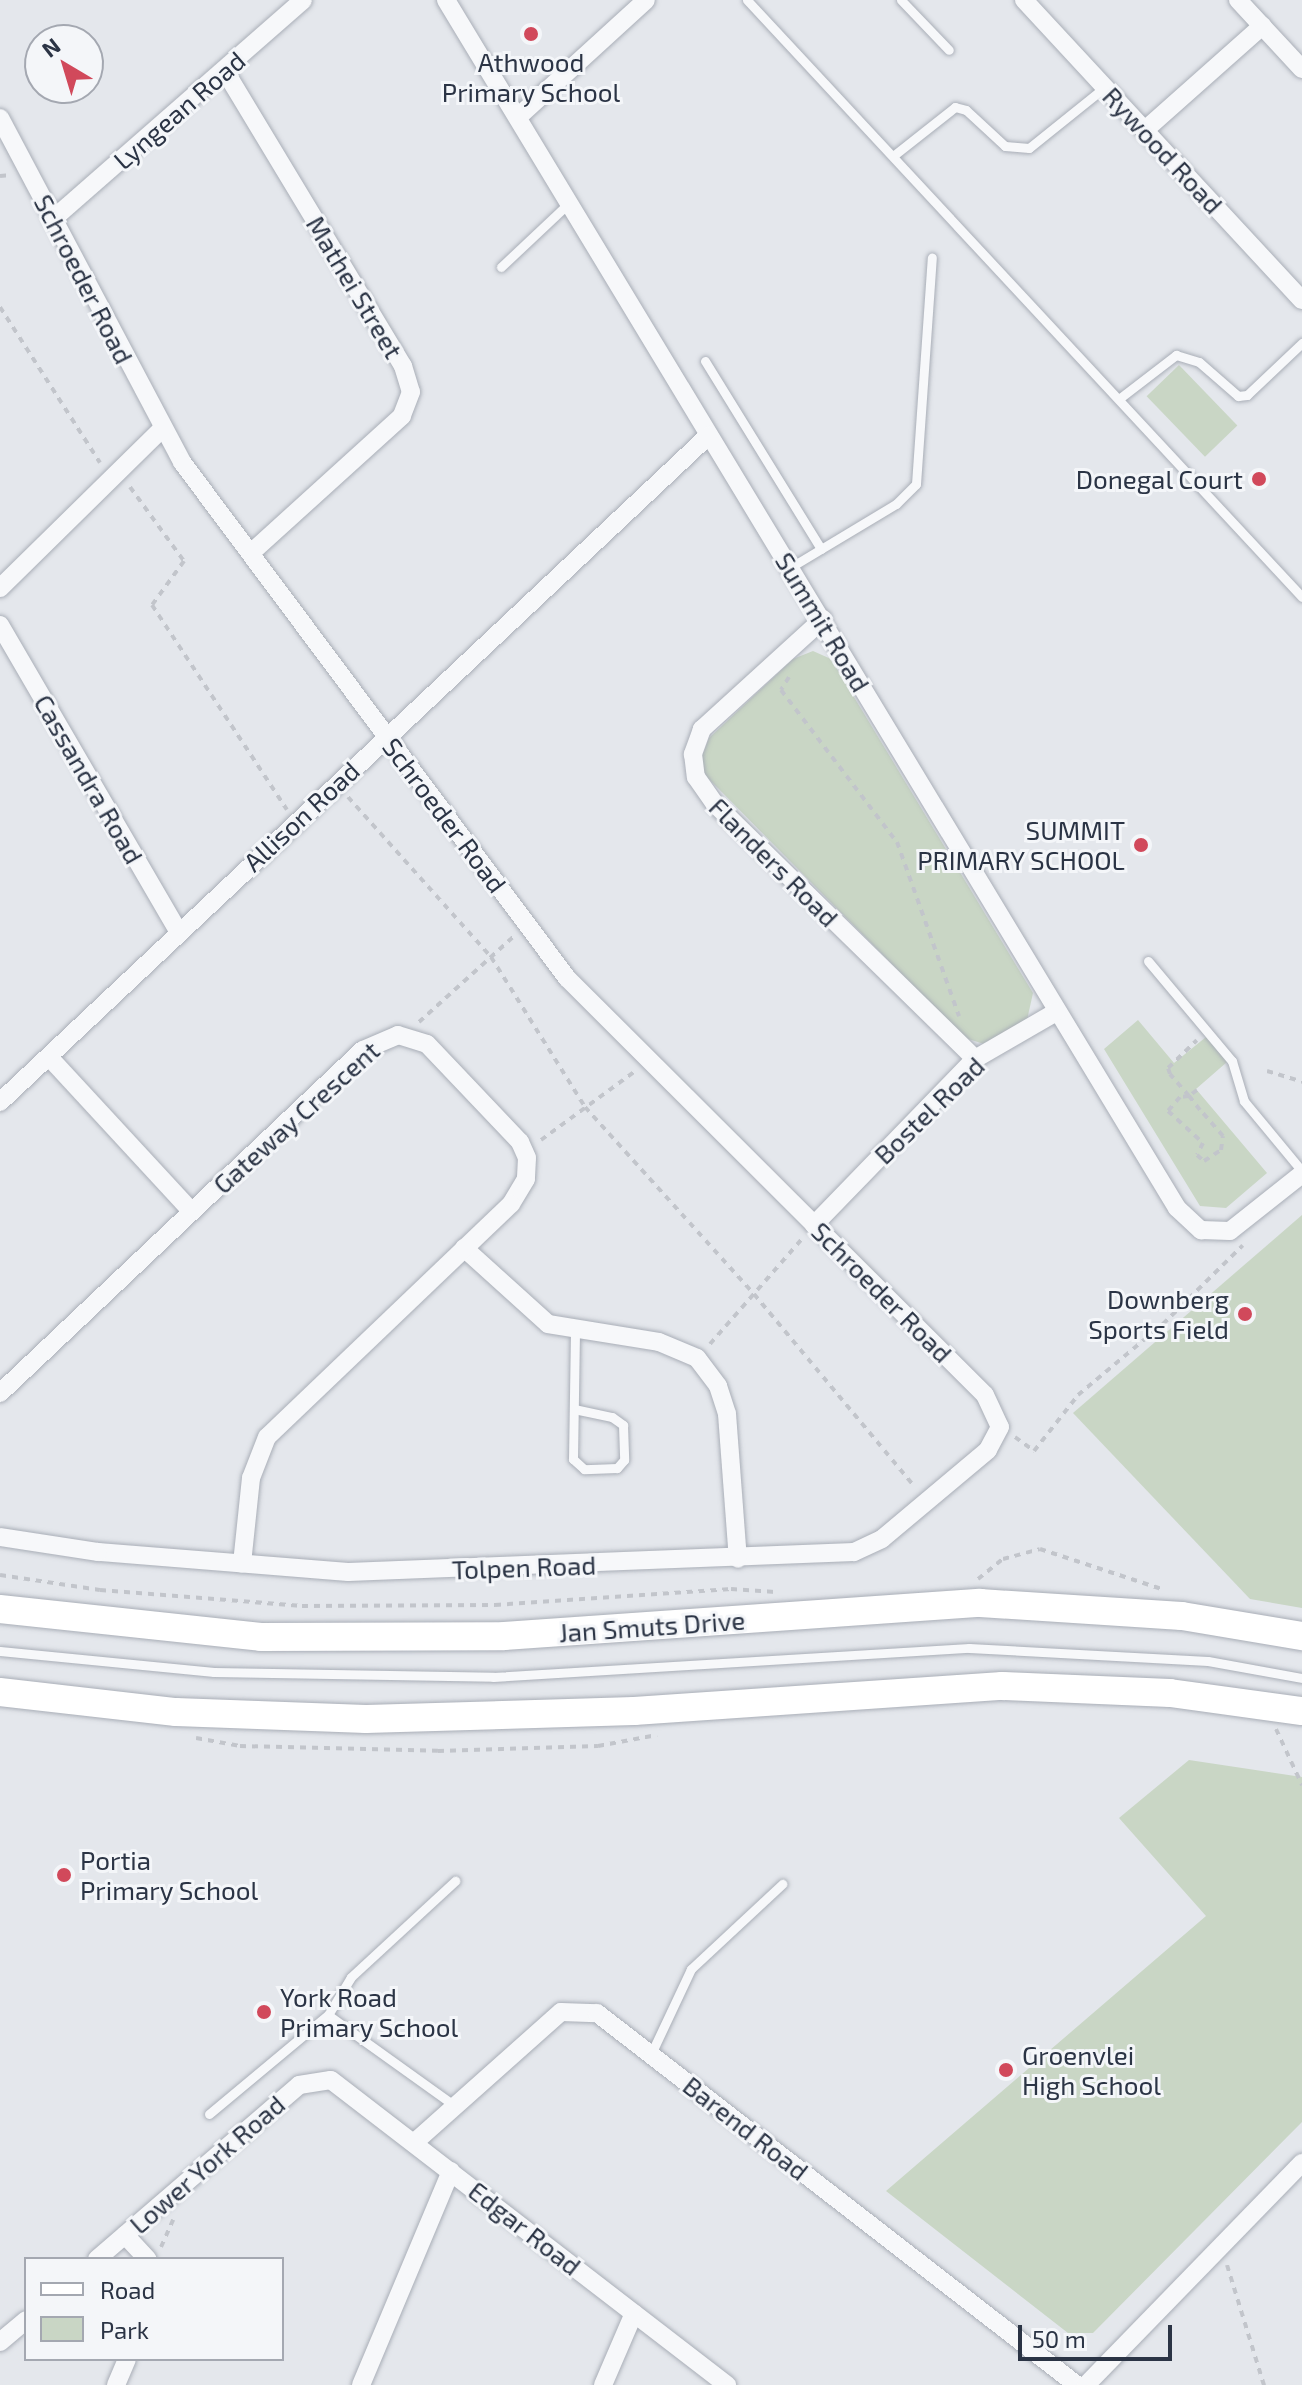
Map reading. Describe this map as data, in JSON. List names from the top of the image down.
{
  "streets": {
    "main road": ["Jan Smuts Drive"],
    "street": [
      "Lyngean Road",
      "Rywood Road",
      "Schroeder Road",
      "Mathei Street",
      "Summit Road",
      "Cassandra Road",
      "Allison Road",
      "Flanders Road",
      "Bostel Road",
      "Gateway Crescent",
      "Tolpen Road",
      "Barend Road",
      "Lower York Road",
      "Edgar Road"
    ]
  },
  "crossings": [
    ["Lyngean Road", "Schroeder Road"],
    ["Lyngean Road", "Mathei Street"],
    ["Schroeder Road", "Mathei Street"],
    ["Schroeder Road", "Allison Road"],
    ["Schroeder Road", "Bostel Road"],
    ["Schroeder Road", "Tolpen Road"],
    ["Summit Road", "Allison Road"],
    ["Summit Road", "Flanders Road"],
    ["Summit Road", "Bostel Road"],
    ["Cassandra Road", "Allison Road"],
    ["Flanders Road", "Bostel Road"],
    ["Barend Road", "Edgar Road"],
    ["Lower York Road", "Edgar Road"]
  ],
  "places": [
    "Athwood Primary School",
    "Donegal Court",
    "SUMMIT PRIMARY SCHOOL",
    "Downberg Sports Field",
    "Portia Primary School",
    "York Road Primary School",
    "Groenvlei High School"
  ],
  "legend": ["Road", "Park"],
  "scale_bar": "50 m",
  "north": "top left"
}
